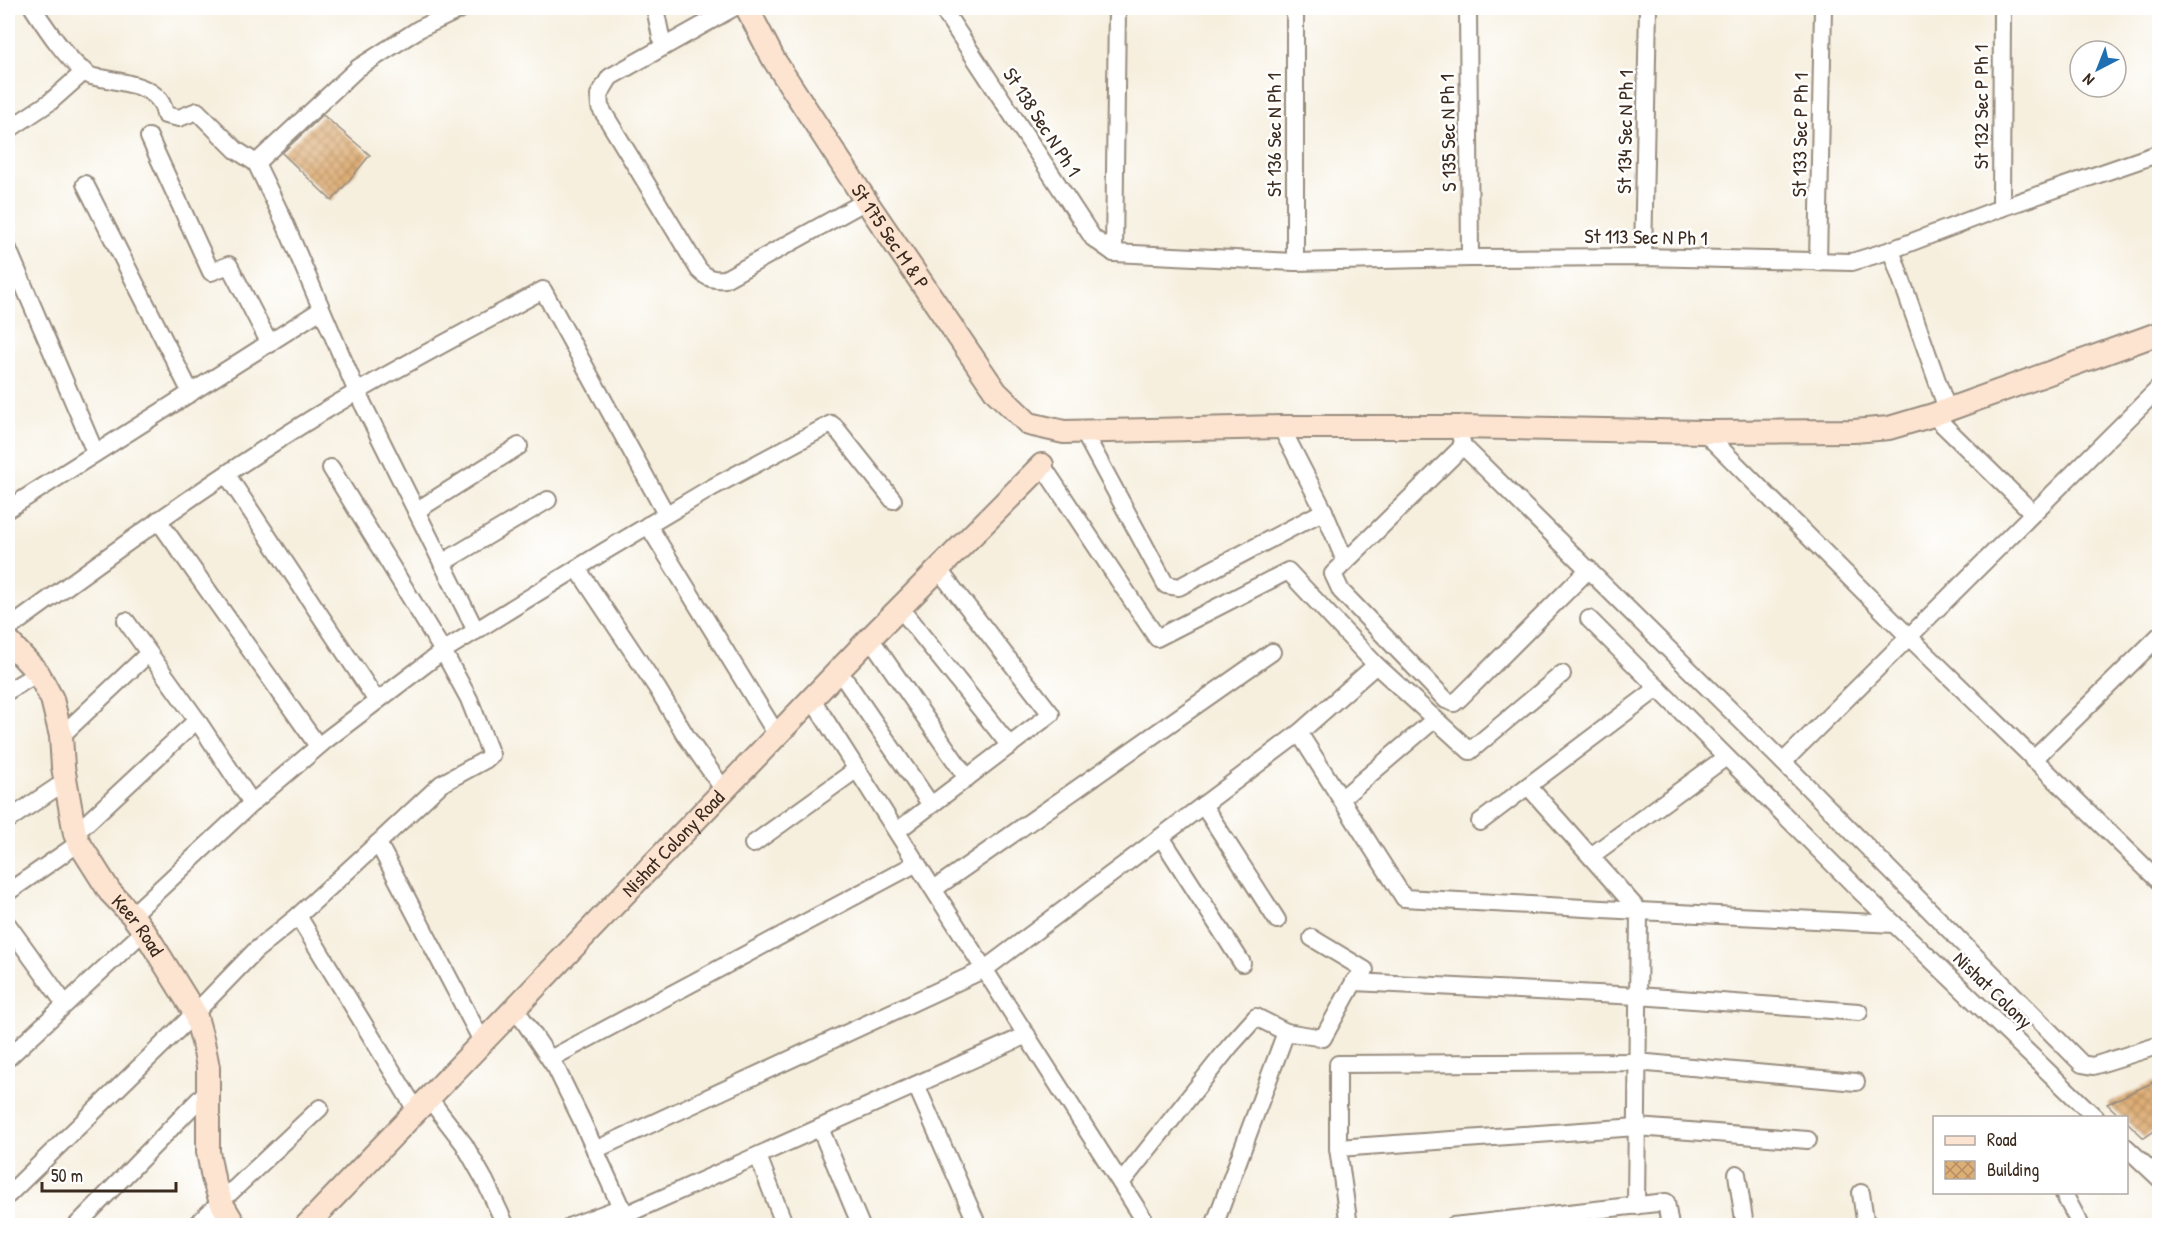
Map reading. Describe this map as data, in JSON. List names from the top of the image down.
{
  "streets": {
    "street": [
      "St 132 Sec P Ph 1",
      "St 138 Sec N Ph 1",
      "St 134 Sec N Ph 1",
      "S 135 Sec N Ph 1",
      "St 136 Sec N Ph 1",
      "St 133 Sec P Ph 1",
      "St 175 Sec M & P",
      "St 113 Sec N Ph 1",
      "Nishat Colony Road",
      "Keer Road",
      "Nishat Colony"
    ]
  },
  "crossings": [
    ["St 132 Sec P Ph 1", "St 113 Sec N Ph 1"],
    ["St 138 Sec N Ph 1", "St 113 Sec N Ph 1"],
    ["St 134 Sec N Ph 1", "St 113 Sec N Ph 1"],
    ["S 135 Sec N Ph 1", "St 113 Sec N Ph 1"],
    ["St 136 Sec N Ph 1", "St 113 Sec N Ph 1"],
    ["St 133 Sec P Ph 1", "St 113 Sec N Ph 1"]
  ],
  "legend": ["Road", "Building"],
  "scale_bar": "50 m",
  "north": "bottom left"
}
